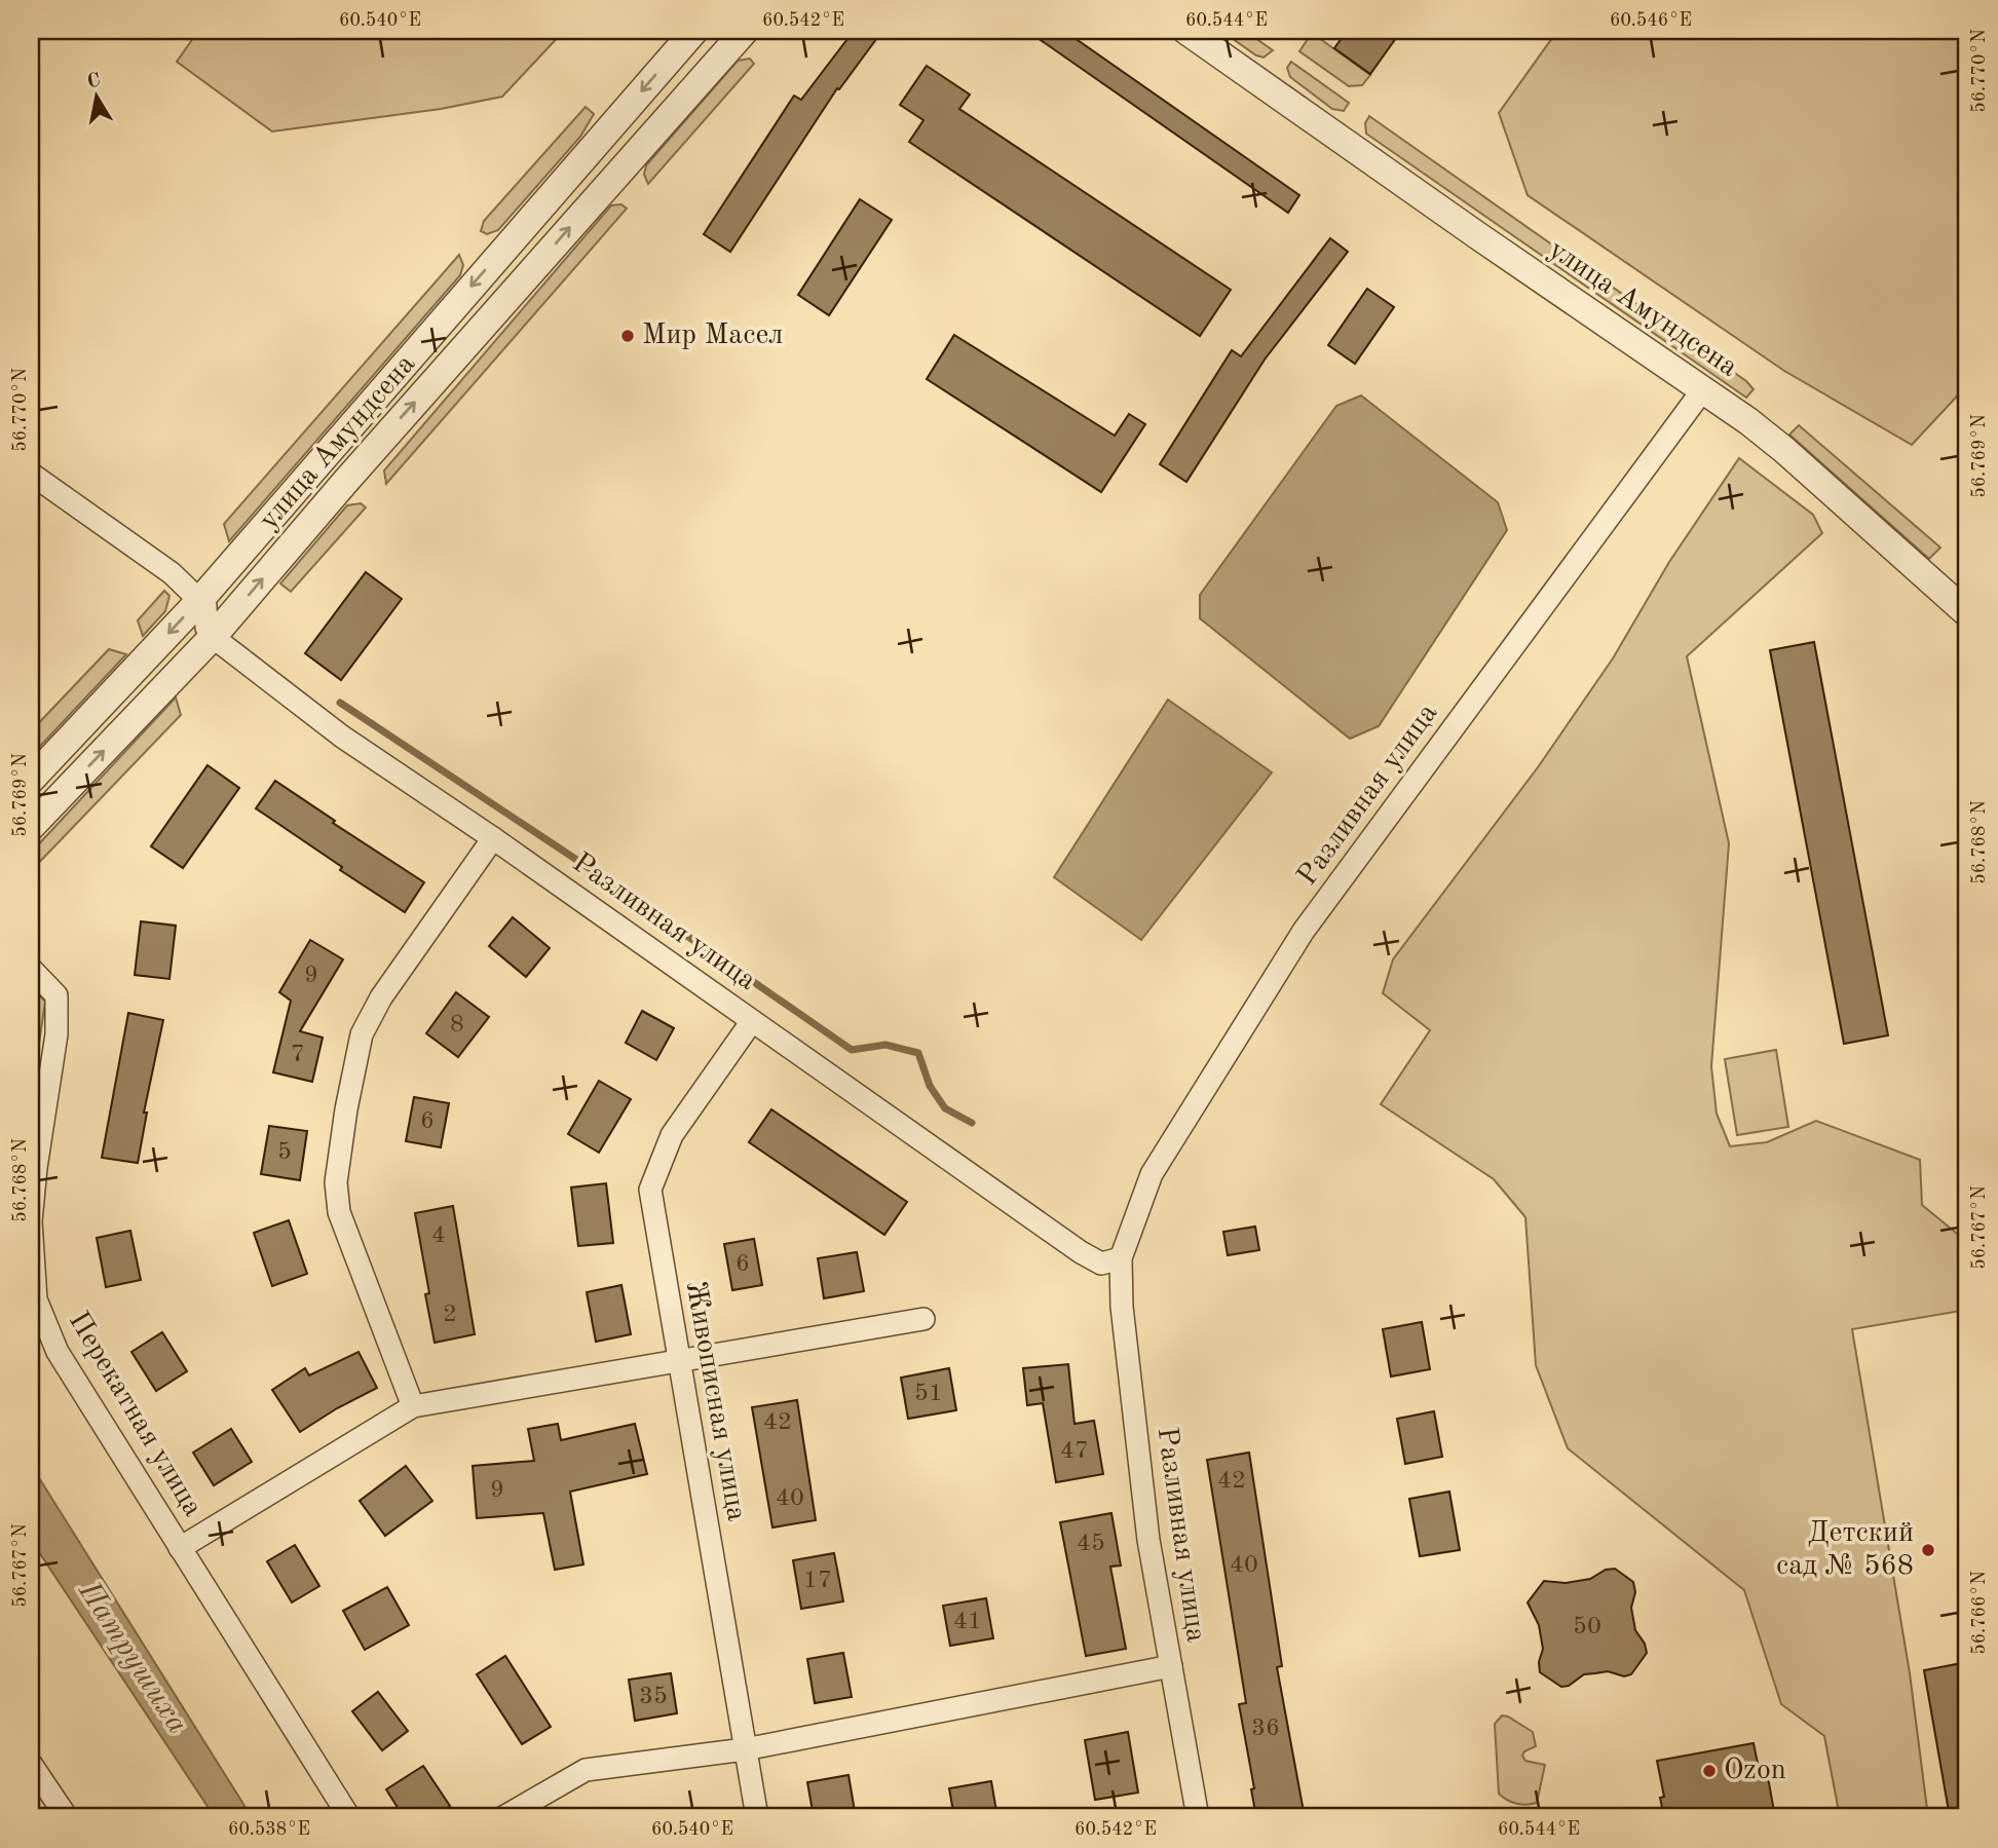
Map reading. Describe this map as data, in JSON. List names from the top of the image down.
{
  "streets": {
    "street": [
      "улица Амундсена",
      "Разливная улица",
      "Живописная улица",
      "Перекатная улица"
    ]
  },
  "crossings": [
    ["улица Амундсена", "Разливная улица"],
    ["Разливная улица", "Живописная улица"]
  ],
  "water": ["Патрушиха"],
  "places": ["Мир Масел", "Детский сад № 568", "Ozon"],
  "house_numbers": [
    "9",
    "8",
    "7",
    "6",
    "5",
    "4",
    "6",
    "2",
    "51",
    "42",
    "47",
    "42",
    "9",
    "40",
    "45",
    "40",
    "17",
    "41",
    "50",
    "35",
    "36"
  ],
  "north": "top",
  "coordinates": [
    "60.540°E",
    "60.542°E",
    "60.544°E",
    "60.546°E",
    "56.770°N",
    "56.769°N",
    "56.768°N",
    "56.767°N",
    "56.766°N",
    "60.538°E"
  ]
}
